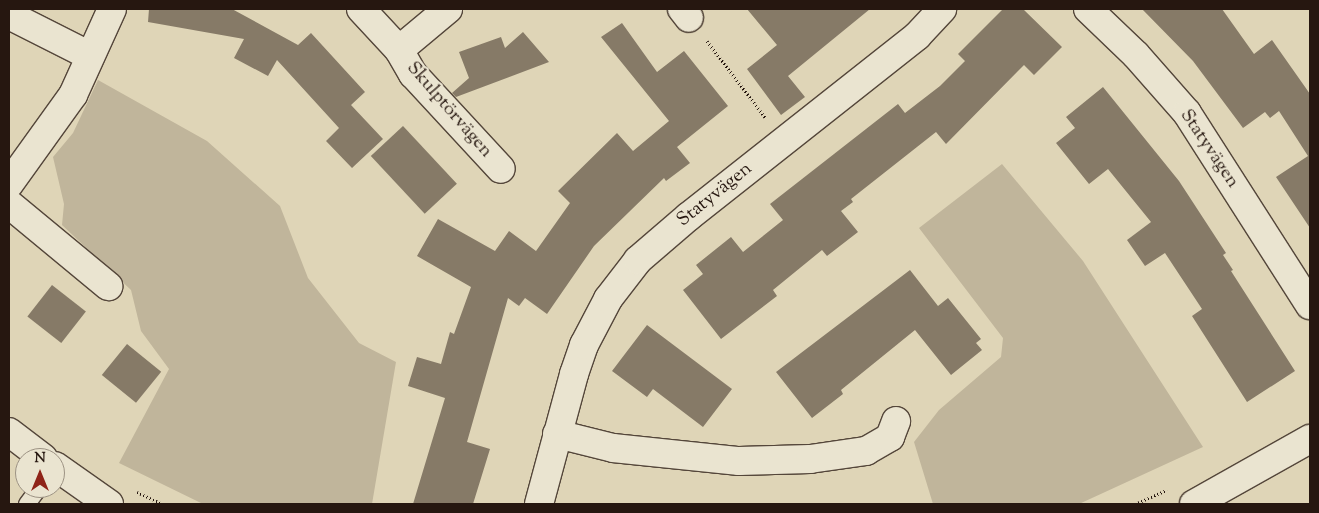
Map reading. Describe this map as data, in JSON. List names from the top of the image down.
{
  "streets": {
    "street": ["Skulptörvägen", "Statyvägen"]
  },
  "north": "top"
}
